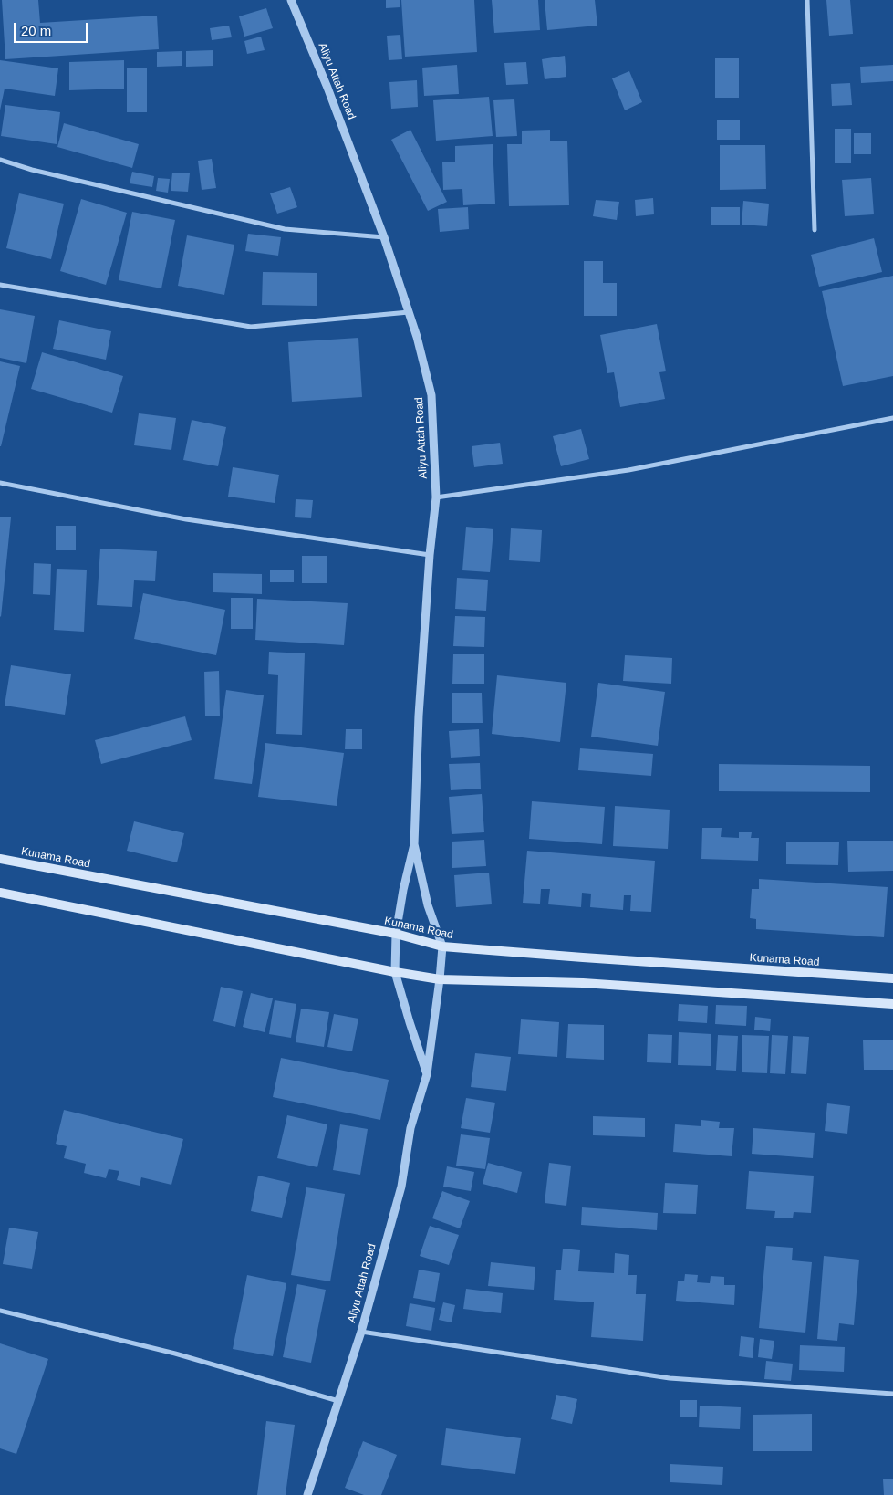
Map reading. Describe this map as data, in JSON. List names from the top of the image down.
{
  "streets": {
    "main road": ["Kunama Road"],
    "street": ["Aliyu Attah Road"]
  },
  "crossings": [
    ["Aliyu Attah Road", "Kunama Road"]
  ],
  "scale_bar": "20 m"
}
